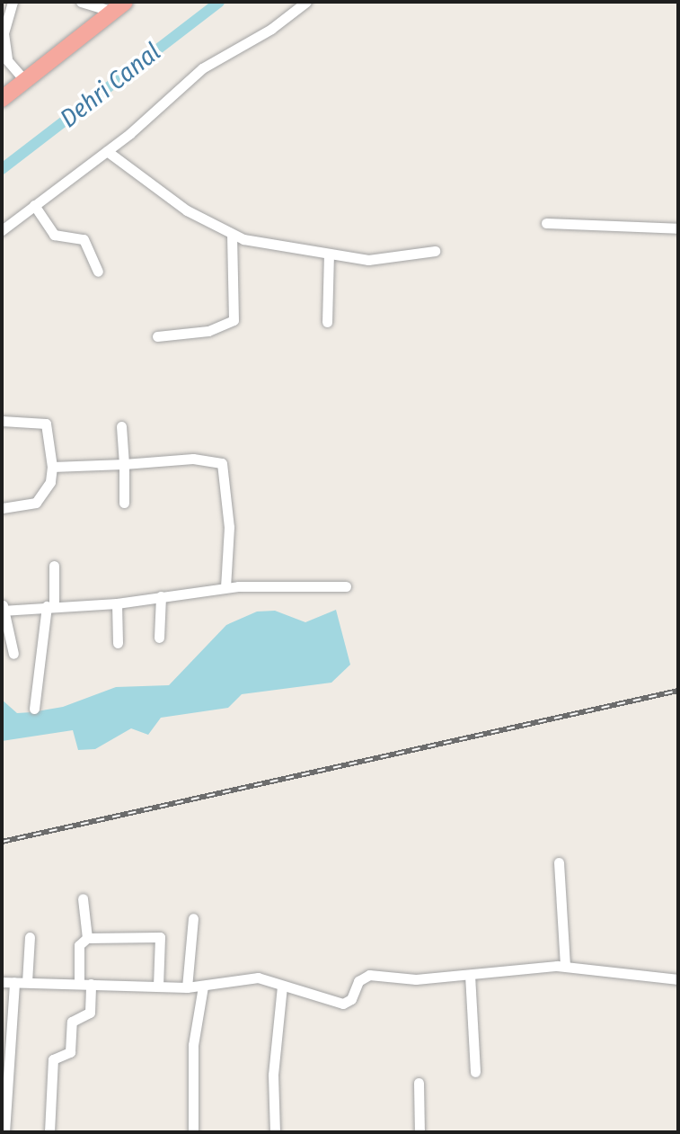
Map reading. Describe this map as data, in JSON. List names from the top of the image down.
{
  "water": ["Dehri Canal"]
}
